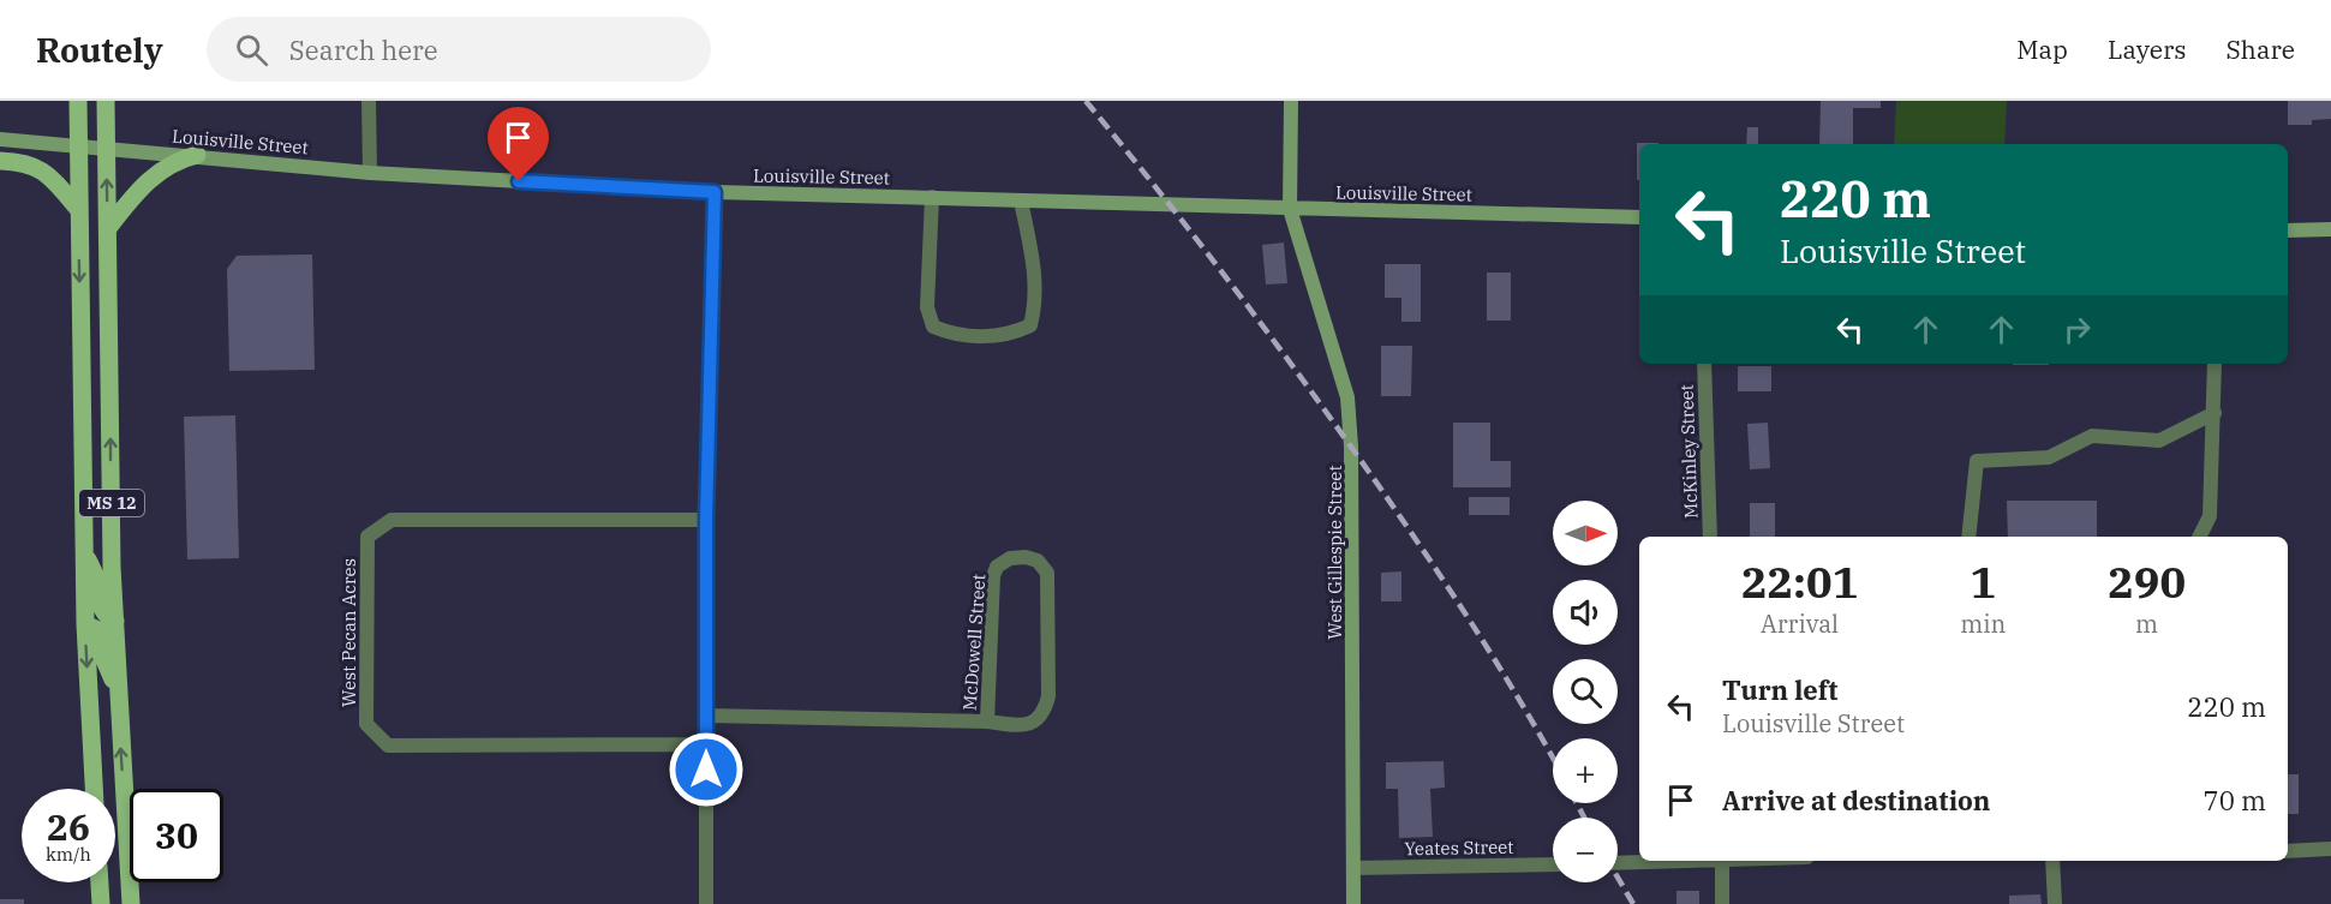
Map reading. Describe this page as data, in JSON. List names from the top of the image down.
{
  "streets": {
    "main road": ["MS 12"],
    "street": [
      "Louisville Street",
      "McKinley Street",
      "West Gillespie Street",
      "West Pecan Acres",
      "McDowell Street",
      "Yeates Street"
    ]
  },
  "crossings": [
    ["Louisville Street", "MS 12"],
    ["Louisville Street", "West Gillespie Street"],
    ["West Gillespie Street", "Yeates Street"]
  ],
  "north": "right",
  "page": {
    "header": "Routely",
    "search": "Search here",
    "nav": ["Map", "Layers", "Share"],
    "turn": ["220 m", "Louisville Street"],
    "map_buttons": ["+", "−"],
    "eta": [
      "22:01",
      "Arrival",
      "1",
      "min",
      "290",
      "m"
    ],
    "list": [
      {
        "name": "Turn left",
        "note": "Louisville Street",
        "value": "220 m"
      },
      {
        "name": "Arrive at destination",
        "value": "70 m"
      }
    ],
    "speed": "26 km/h",
    "limit": "30"
  }
}
